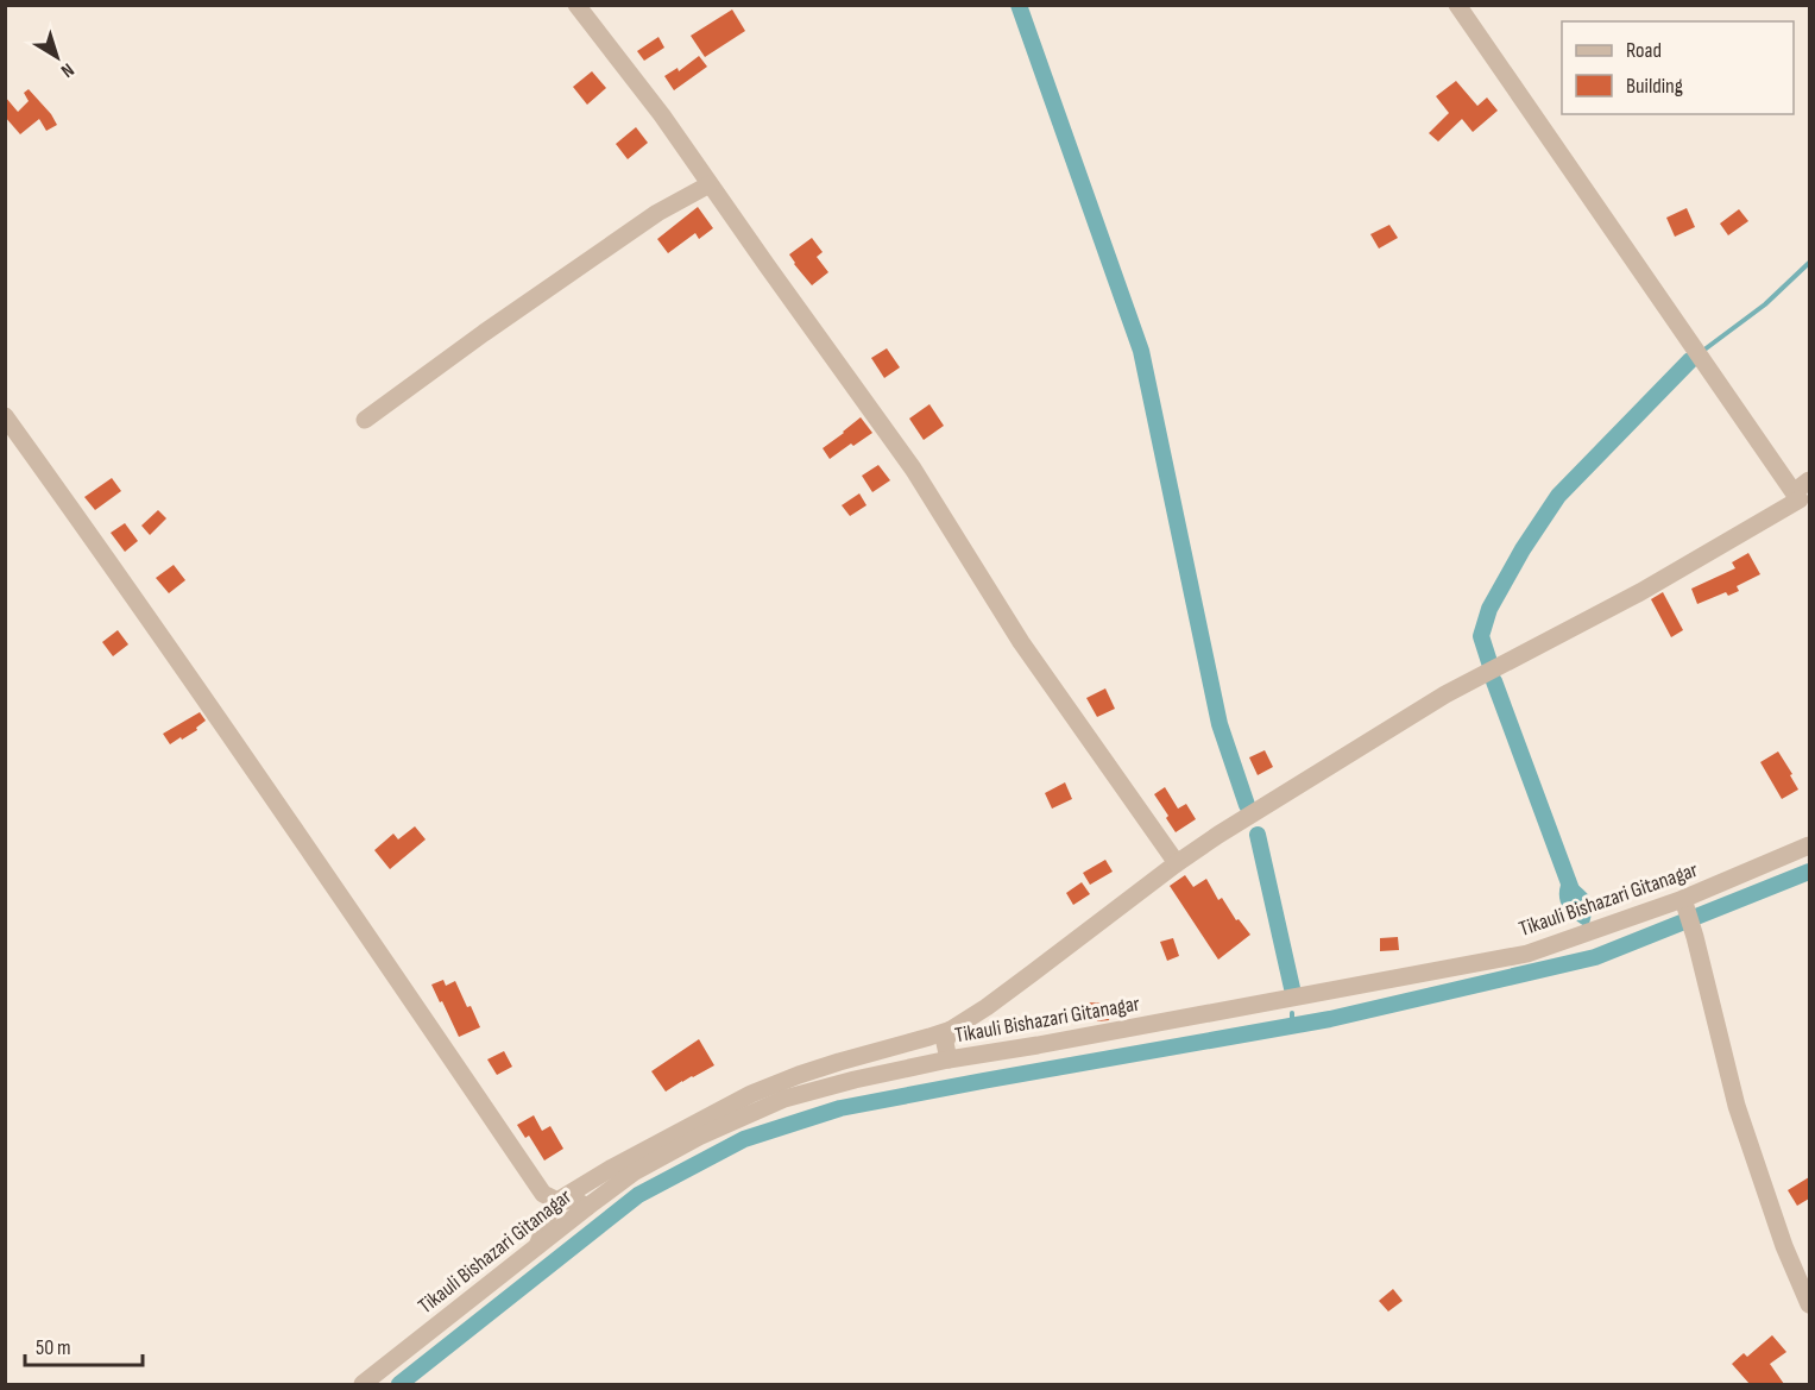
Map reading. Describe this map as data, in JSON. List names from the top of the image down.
{
  "streets": {
    "street": ["Tikauli Bishazari Gitanagar"]
  },
  "legend": ["Road", "Building"],
  "scale_bar": "50 m",
  "north": "bottom right"
}
